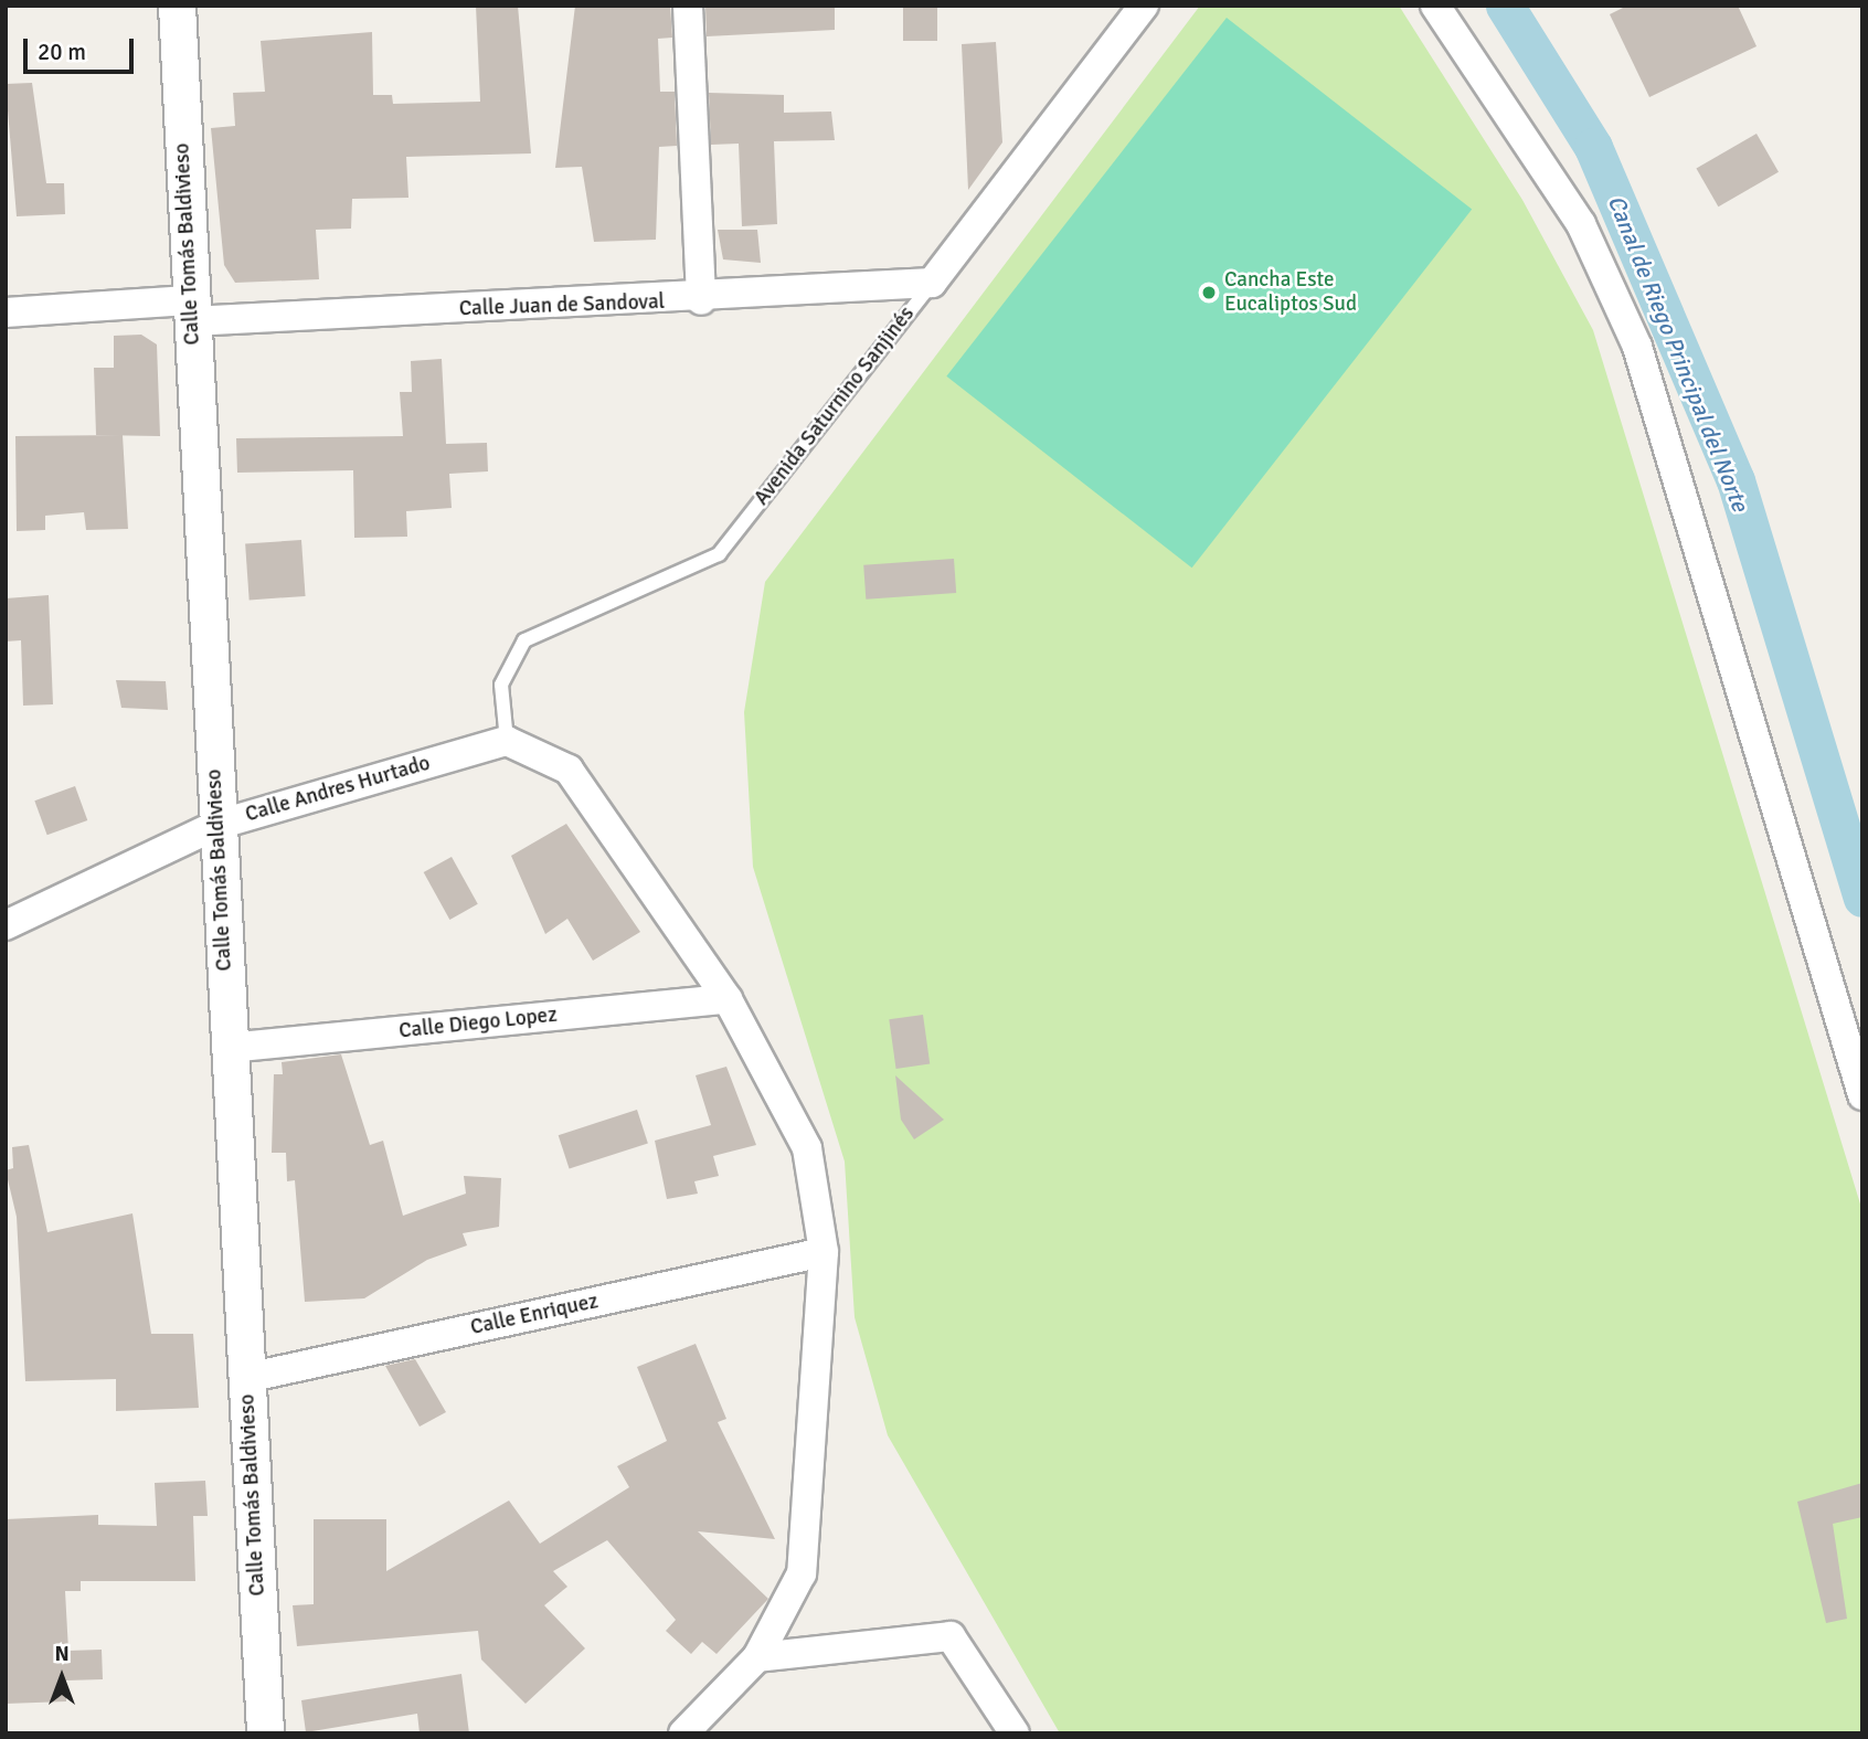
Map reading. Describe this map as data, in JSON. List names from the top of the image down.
{
  "streets": {
    "street": [
      "Calle Tomás Baldivieso",
      "Calle Juan de Sandoval",
      "Avenida Saturnino Sanjinés",
      "Calle Andres Hurtado",
      "Calle Diego Lopez",
      "Calle Enriquez"
    ]
  },
  "crossings": [
    ["Calle Tomás Baldivieso", "Calle Juan de Sandoval"],
    ["Calle Tomás Baldivieso", "Calle Andres Hurtado"],
    ["Calle Tomás Baldivieso", "Calle Diego Lopez"],
    ["Calle Tomás Baldivieso", "Calle Enriquez"],
    ["Calle Juan de Sandoval", "Avenida Saturnino Sanjinés"],
    ["Avenida Saturnino Sanjinés", "Calle Andres Hurtado"]
  ],
  "water": ["Canal de Riego Principal del Norte"],
  "places": ["Cancha Este Eucaliptos Sud"],
  "scale_bar": "20 m",
  "north": "top"
}
